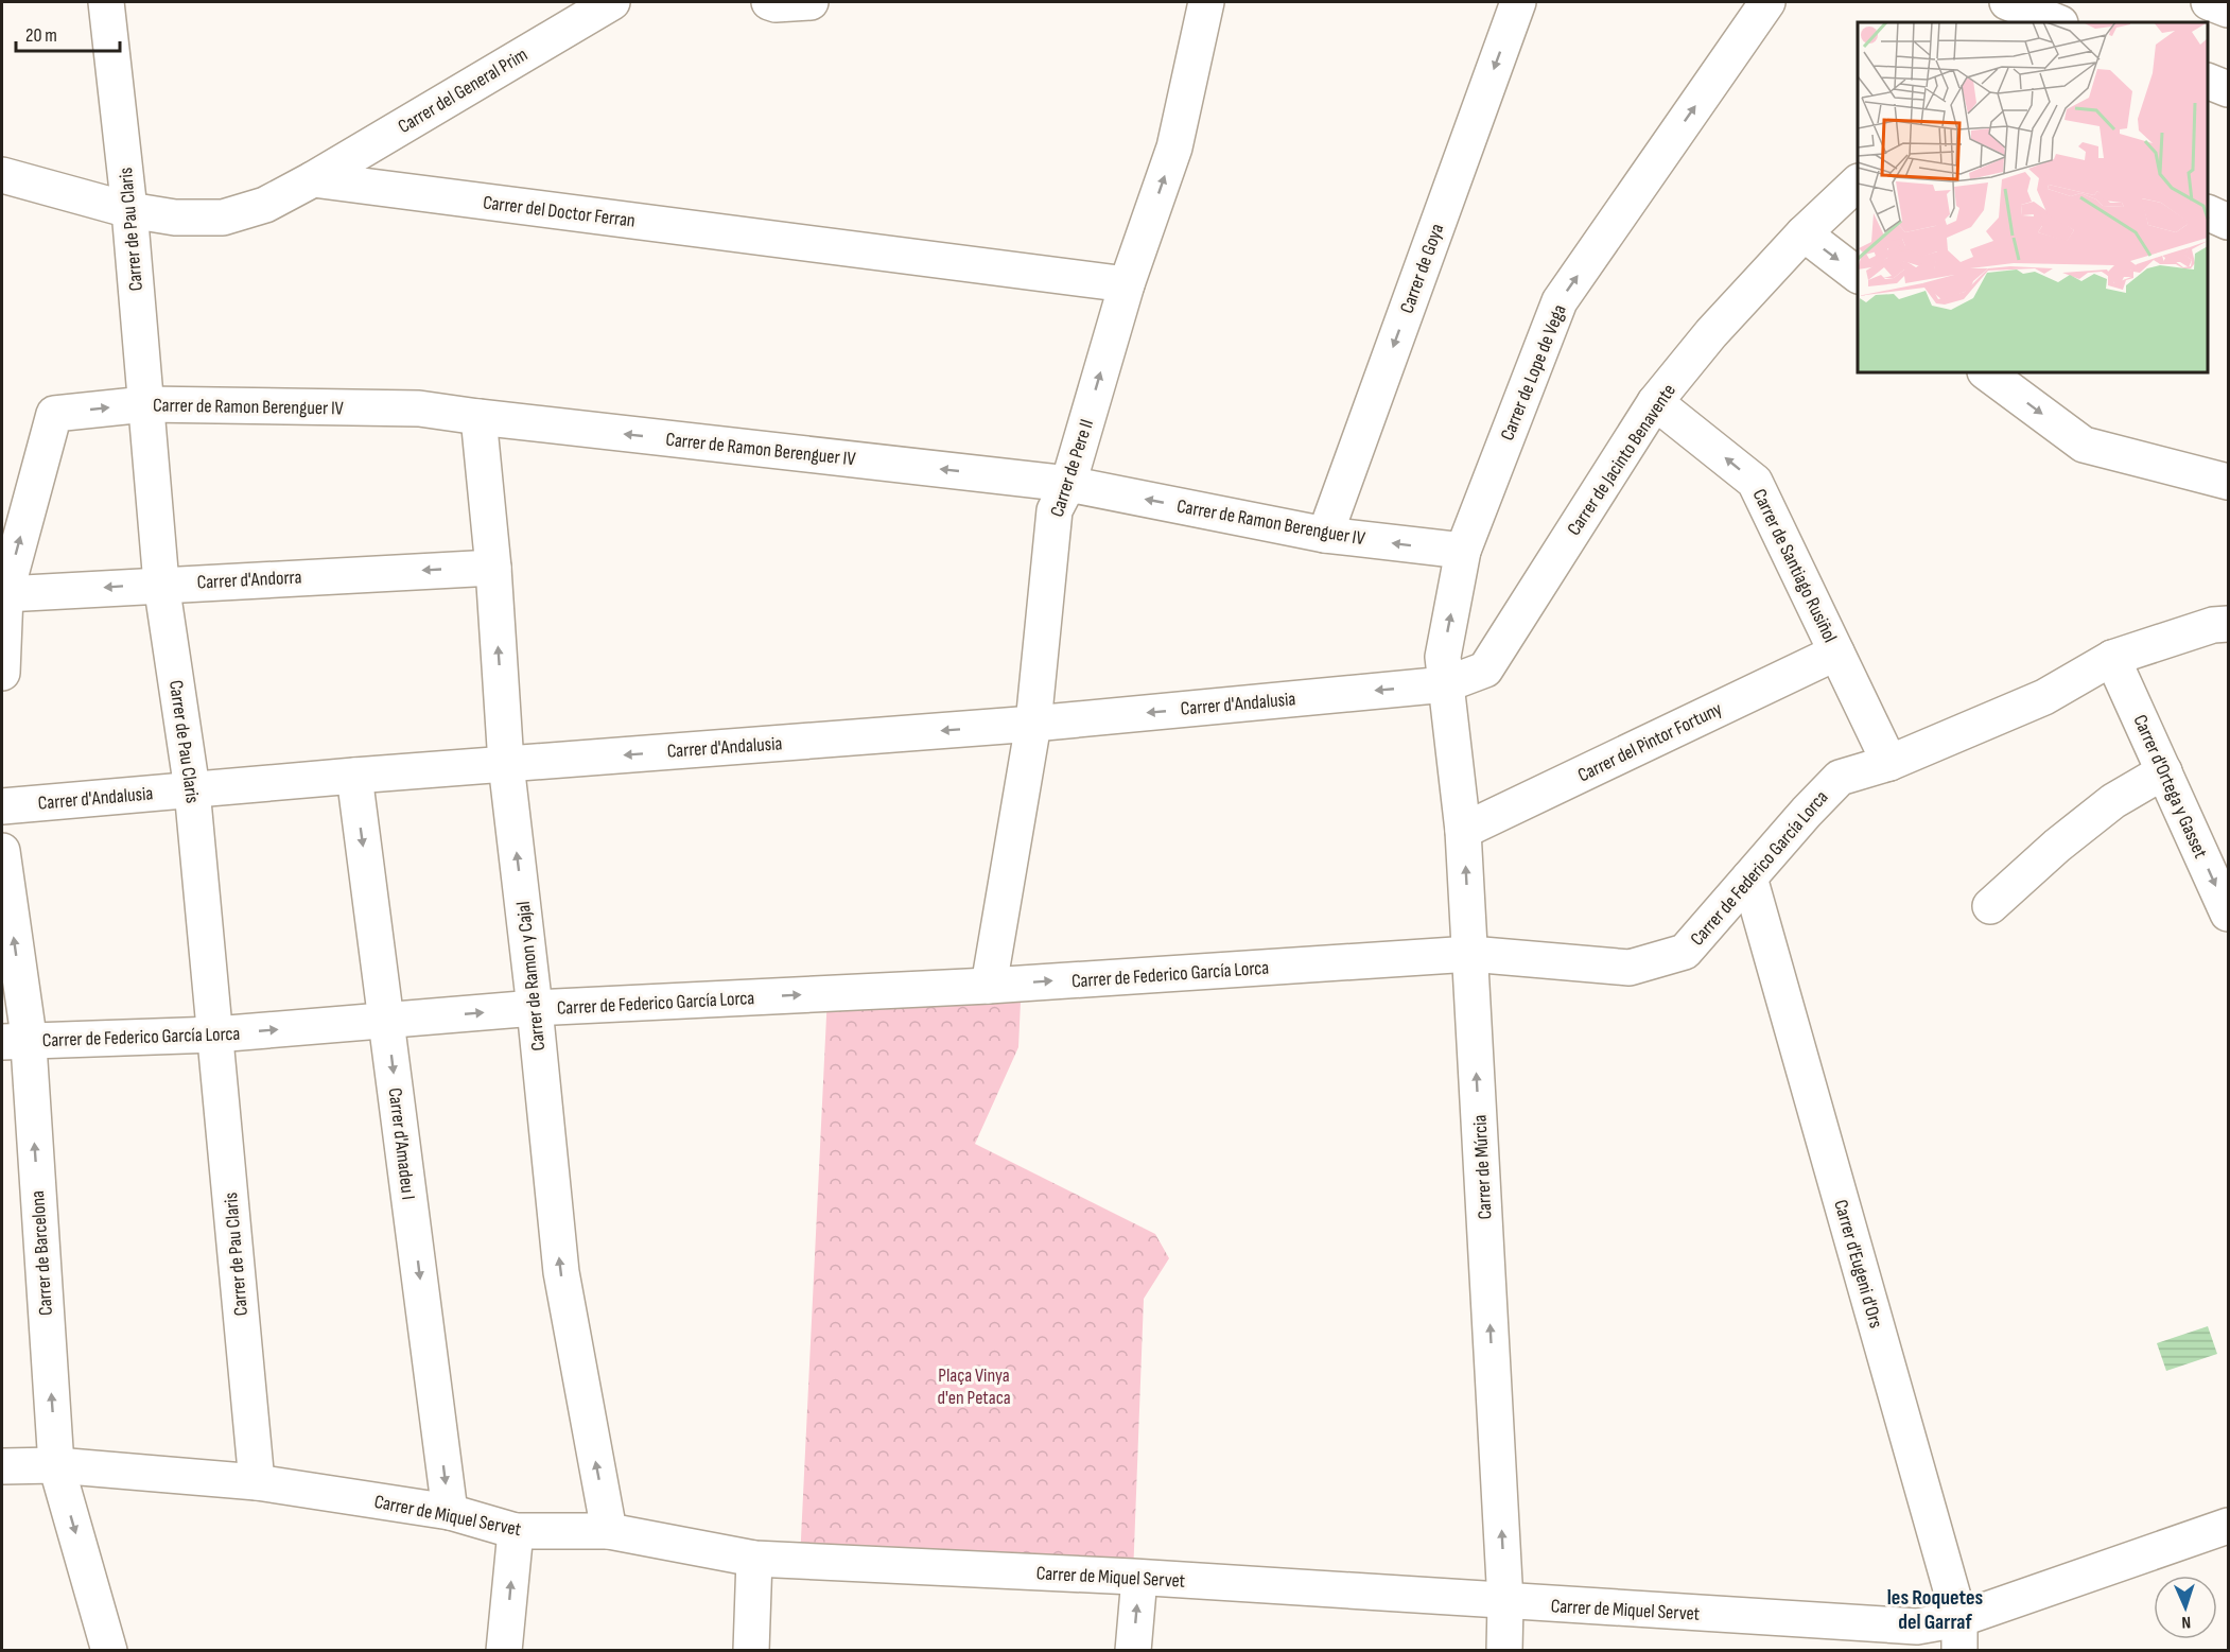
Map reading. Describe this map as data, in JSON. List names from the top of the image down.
{
  "streets": {
    "street": [
      "Carrer del General Prim",
      "Carrer del Doctor Ferran",
      "Carrer de Pau Claris",
      "Carrer de Goya",
      "Carrer de Lope de Vega",
      "Carrer de Ramon Berenguer IV",
      "Carrer de Jacinto Benavente",
      "Carrer de Pere II",
      "Carrer de Santiago Rusiñol",
      "Carrer d'Andorra",
      "Carrer d'Andalusia",
      "Carrer del Pintor Fortuny",
      "Carrer d'Ortega y Gasset",
      "Carrer de Federico García Lorca",
      "Carrer de Ramon y Cajal",
      "Carrer d'Amadeu I",
      "Carrer de Múrcia",
      "Carrer de Barcelona",
      "Carrer d'Eugeni d'Ors",
      "Carrer de Miquel Servet"
    ]
  },
  "crossings": [
    ["Carrer del General Prim", "Carrer del Doctor Ferran"],
    ["Carrer del Doctor Ferran", "Carrer de Pere II"],
    ["Carrer de Pau Claris", "Carrer de Ramon Berenguer IV"],
    ["Carrer de Pau Claris", "Carrer d'Andorra"],
    ["Carrer de Pau Claris", "Carrer d'Andalusia"],
    ["Carrer de Pau Claris", "Carrer de Federico García Lorca"],
    ["Carrer de Pau Claris", "Carrer de Miquel Servet"],
    ["Carrer de Goya", "Carrer de Ramon Berenguer IV"],
    ["Carrer de Lope de Vega", "Carrer de Ramon Berenguer IV"],
    ["Carrer de Lope de Vega", "Carrer de Jacinto Benavente"],
    ["Carrer de Lope de Vega", "Carrer d'Andalusia"],
    ["Carrer de Lope de Vega", "Carrer de Múrcia"],
    ["Carrer de Ramon Berenguer IV", "Carrer de Pere II"],
    ["Carrer de Ramon Berenguer IV", "Carrer d'Andorra"],
    ["Carrer de Ramon Berenguer IV", "Carrer de Ramon y Cajal"],
    ["Carrer de Jacinto Benavente", "Carrer de Santiago Rusiñol"],
    ["Carrer de Jacinto Benavente", "Carrer d'Andalusia"],
    ["Carrer de Jacinto Benavente", "Carrer de Múrcia"],
    ["Carrer de Pere II", "Carrer d'Andalusia"],
    ["Carrer de Pere II", "Carrer de Federico García Lorca"],
    ["Carrer de Santiago Rusiñol", "Carrer del Pintor Fortuny"],
    ["Carrer de Santiago Rusiñol", "Carrer de Federico García Lorca"],
    ["Carrer d'Andorra", "Carrer de Ramon y Cajal"],
    ["Carrer d'Andalusia", "Carrer de Ramon y Cajal"],
    ["Carrer d'Andalusia", "Carrer d'Amadeu I"],
    ["Carrer d'Andalusia", "Carrer de Múrcia"],
    ["Carrer del Pintor Fortuny", "Carrer de Múrcia"],
    ["Carrer d'Ortega y Gasset", "Carrer de Federico García Lorca"],
    ["Carrer de Federico García Lorca", "Carrer de Ramon y Cajal"],
    ["Carrer de Federico García Lorca", "Carrer d'Amadeu I"],
    ["Carrer de Federico García Lorca", "Carrer de Múrcia"],
    ["Carrer de Federico García Lorca", "Carrer de Barcelona"],
    ["Carrer de Federico García Lorca", "Carrer d'Eugeni d'Ors"],
    ["Carrer de Ramon y Cajal", "Carrer de Miquel Servet"],
    ["Carrer d'Amadeu I", "Carrer de Miquel Servet"],
    ["Carrer de Múrcia", "Carrer de Miquel Servet"],
    ["Carrer de Barcelona", "Carrer de Miquel Servet"],
    ["Carrer d'Eugeni d'Ors", "Carrer de Miquel Servet"]
  ],
  "one_way": [
    "Carrer de Goya",
    "Carrer de Lope de Vega",
    "Carrer de Pere II",
    "Carrer de Santiago Rusiñol",
    "Carrer d'Andorra",
    "Carrer d'Andalusia",
    "Carrer d'Ortega y Gasset",
    "Carrer de Federico García Lorca",
    "Carrer de Ramon y Cajal",
    "Carrer d'Amadeu I",
    "Carrer de Múrcia"
  ],
  "districts": ["les Roquetes del Garraf"],
  "parks": ["Plaça Vinya d'en Petaca"],
  "scale_bar": "20 m",
  "north": "bottom"
}
